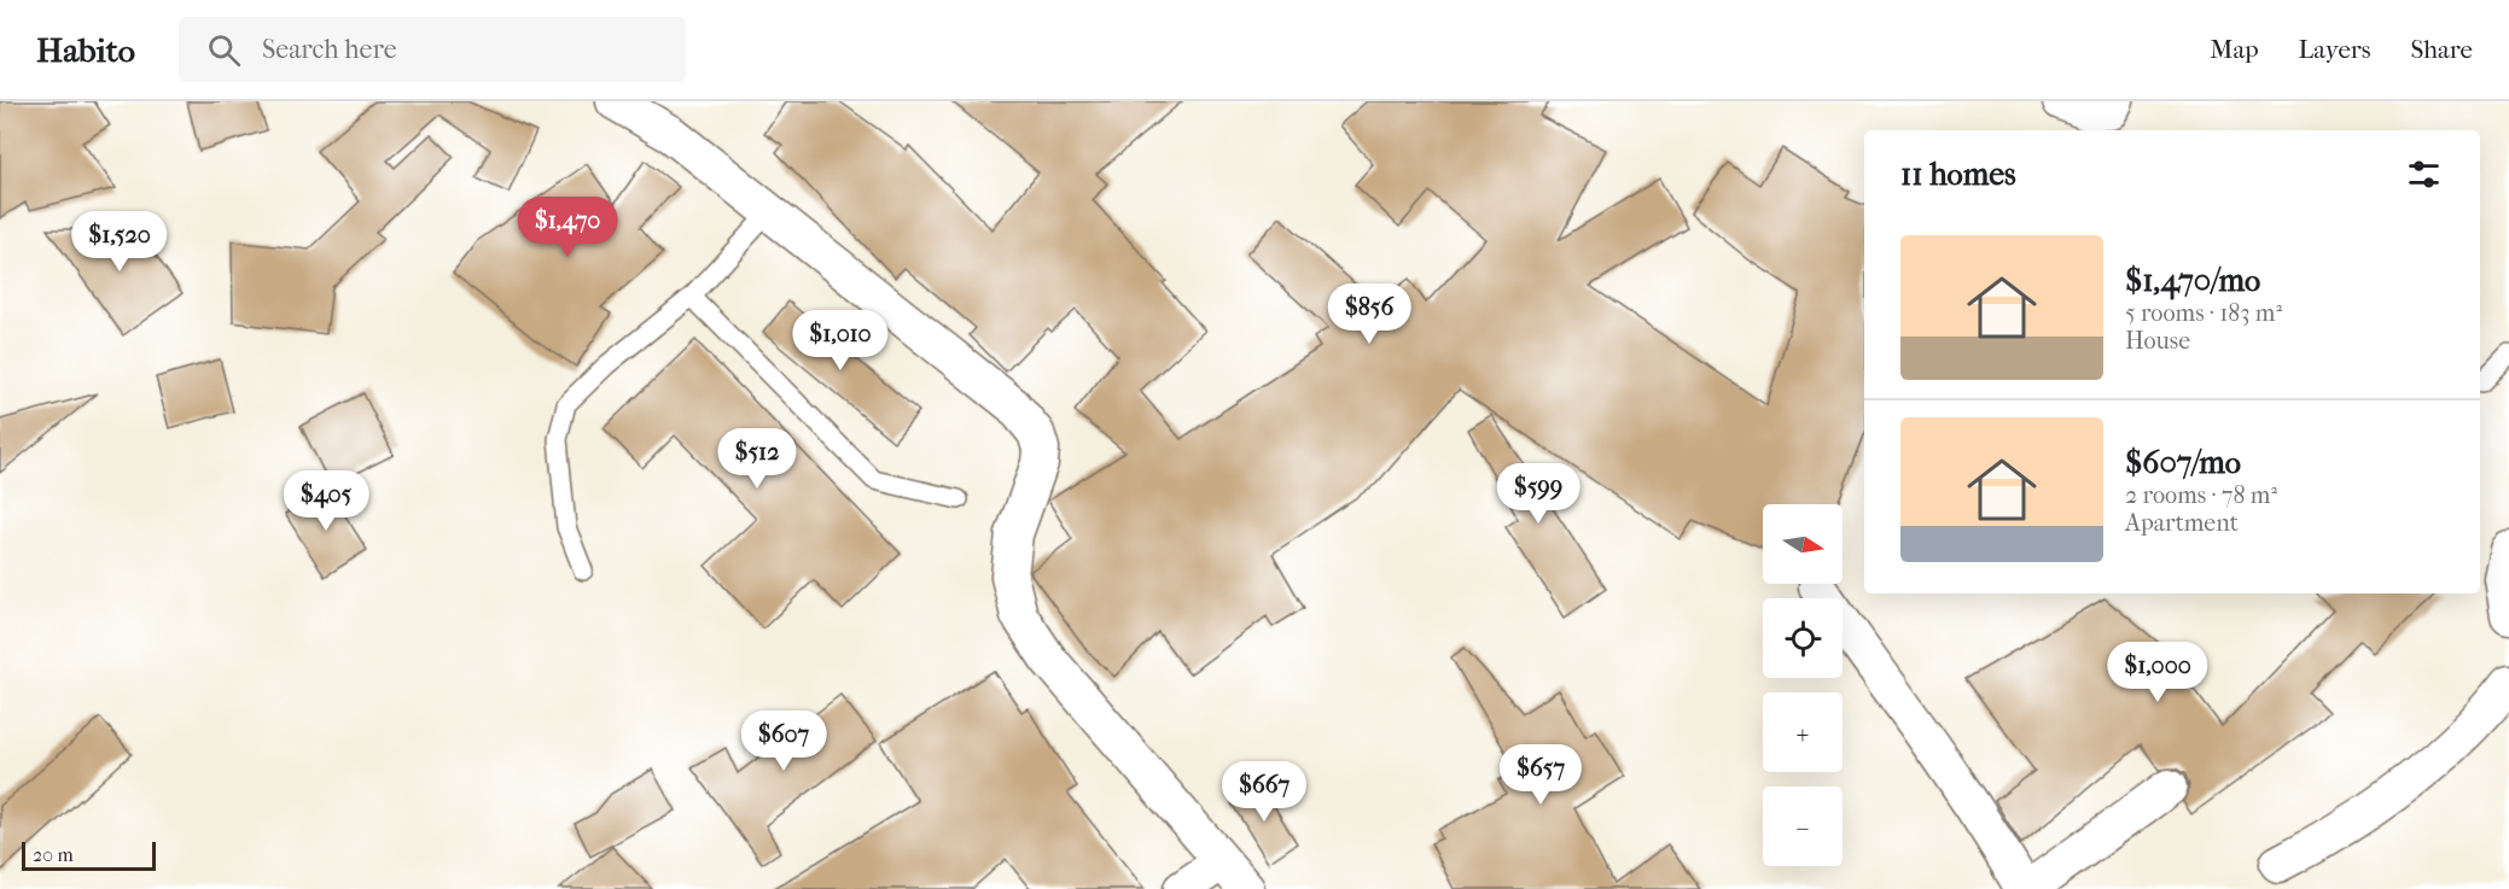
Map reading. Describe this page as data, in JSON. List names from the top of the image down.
{
  "scale_bar": "20 m",
  "north": "right",
  "page": {
    "header": "Habito",
    "search": "Search here",
    "nav": ["Map", "Layers", "Share"],
    "heading": "11 homes",
    "price": [
      "$1,470",
      "$1,520",
      "$856",
      "$1,010",
      "$512",
      "$599",
      "$405",
      "$1,000",
      "$607",
      "$657",
      "$667"
    ],
    "list": [
      {
        "name": "$1,470/mo",
        "note": "5 rooms · 183 m² · House"
      },
      {
        "name": "$607/mo",
        "note": "2 rooms · 78 m² · Apartment"
      }
    ],
    "map_buttons": ["+", "−"],
    "scale": "20 m"
  }
}
